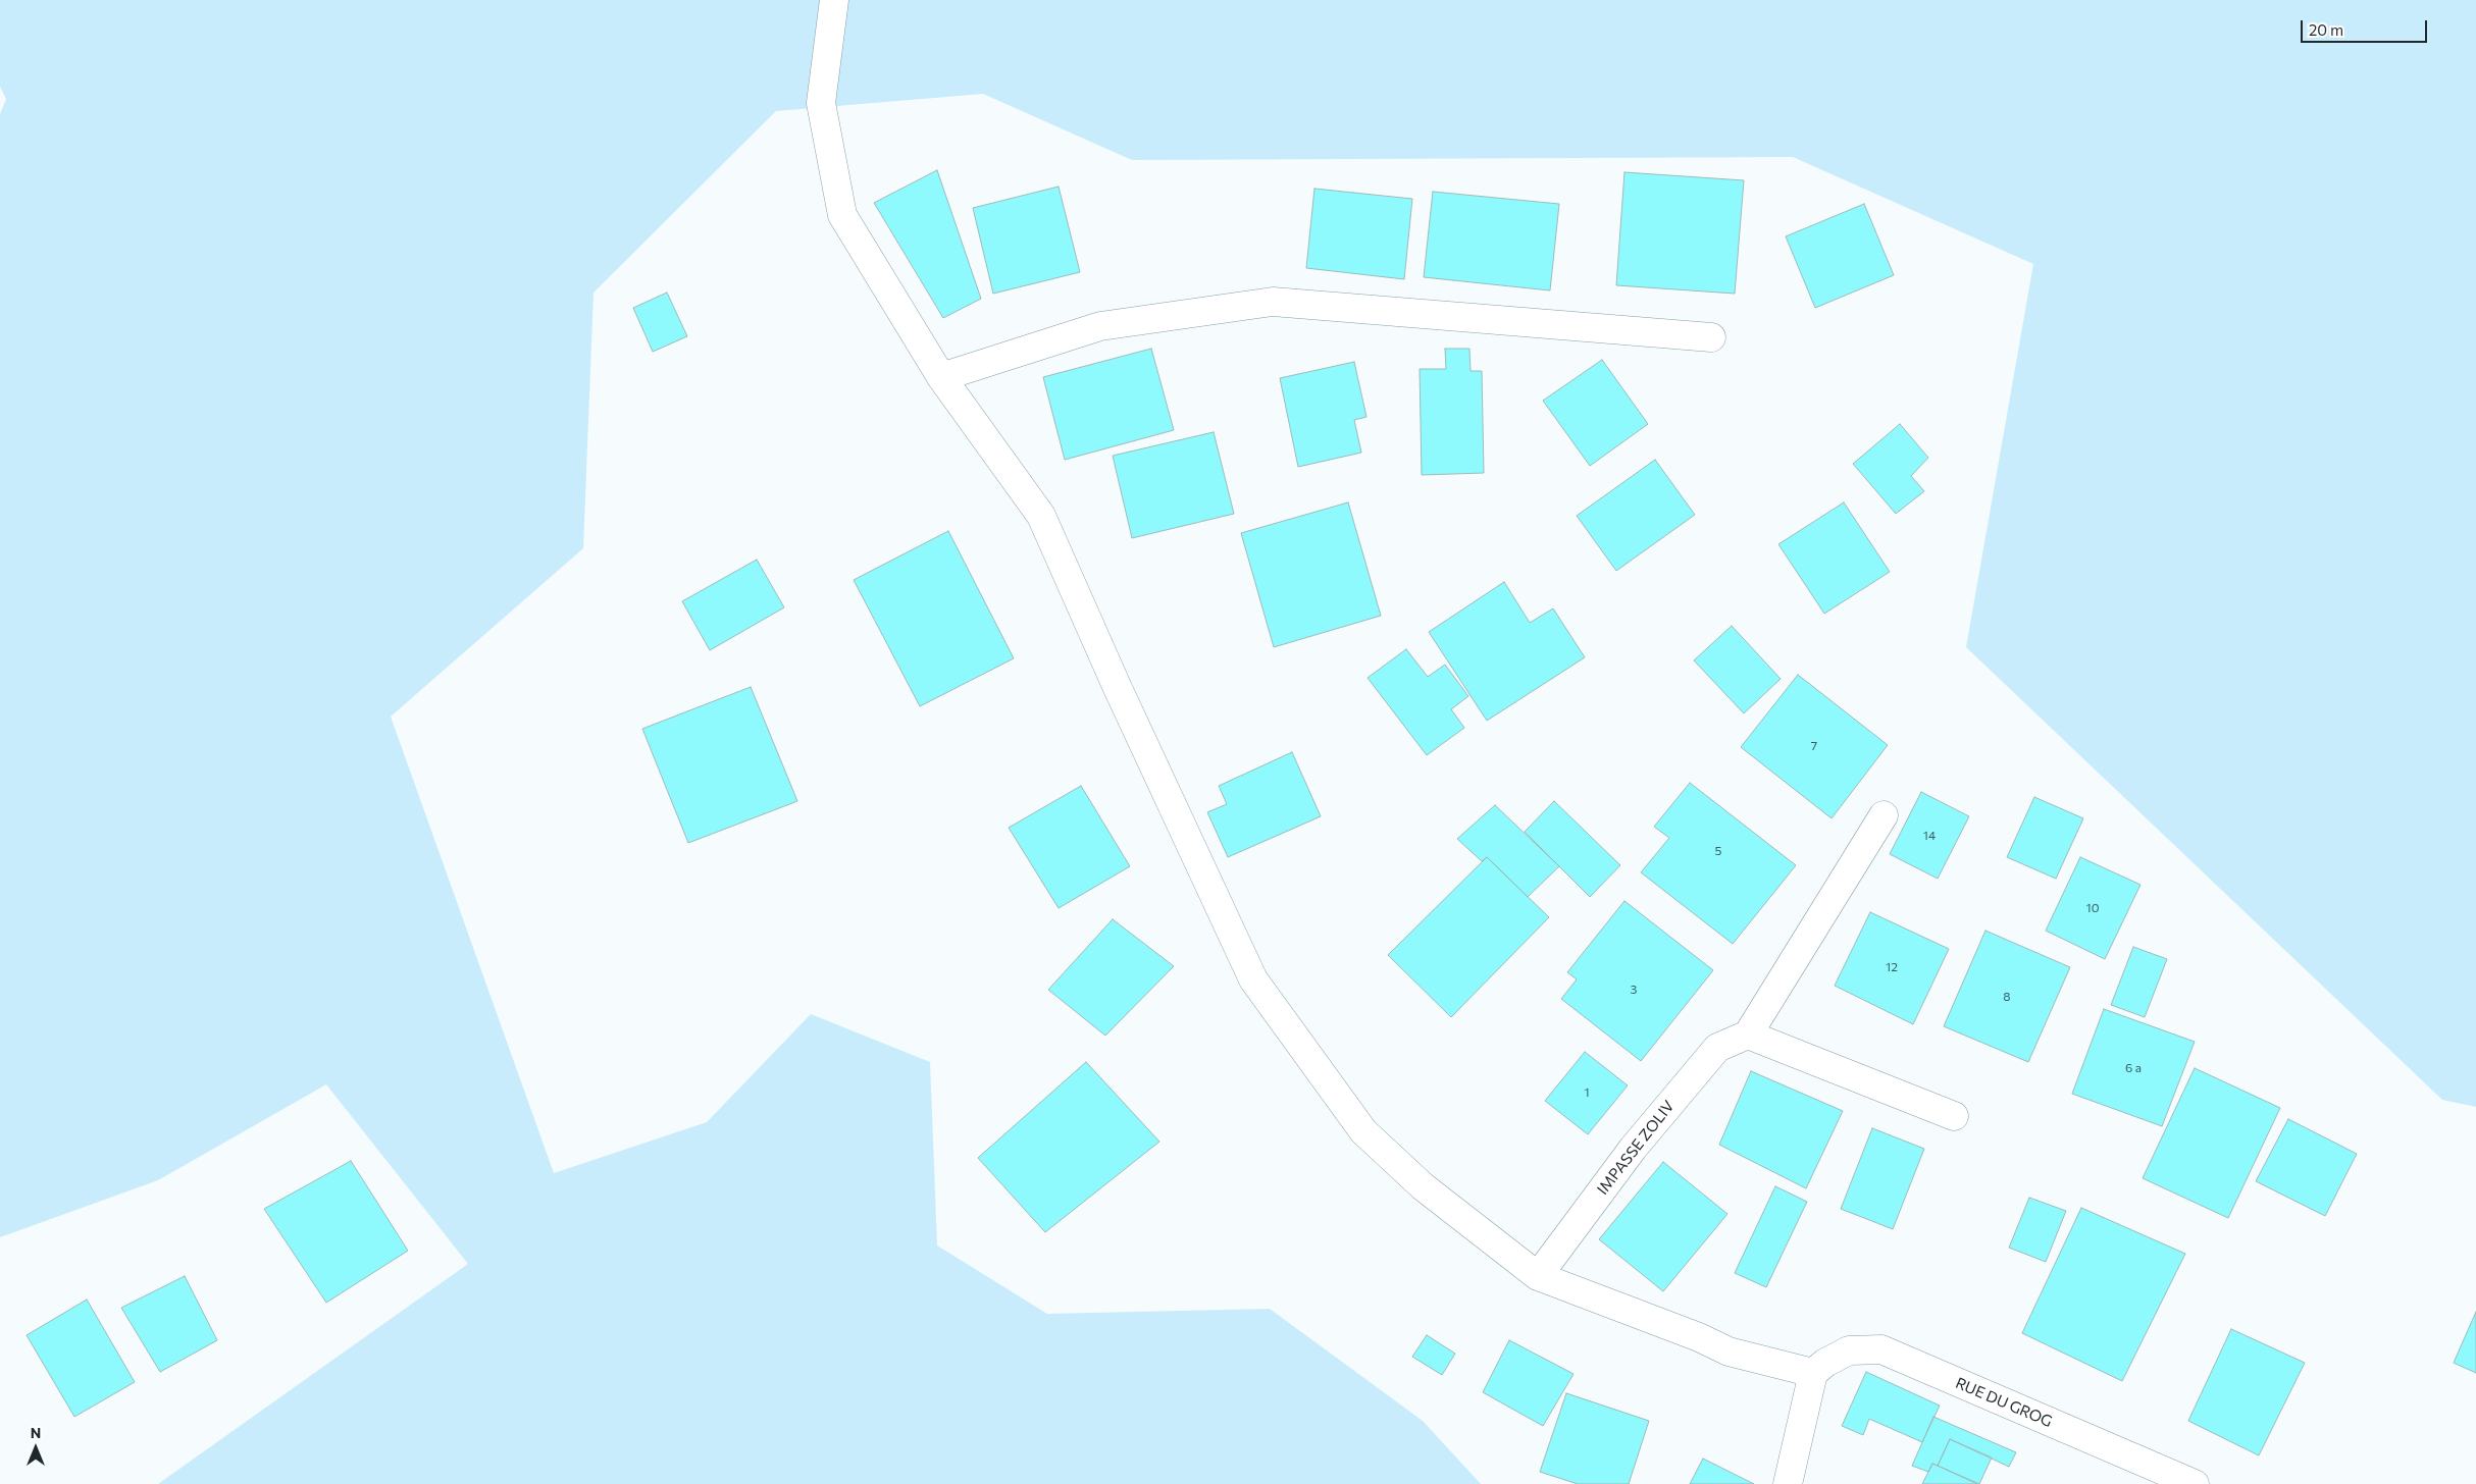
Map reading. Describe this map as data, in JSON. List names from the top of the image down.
{
  "streets": {
    "street": ["IMPASSE ZOLIV", "RUE DU GROG"]
  },
  "house_numbers": [
    "7",
    "14",
    "5",
    "10",
    "12",
    "3",
    "8",
    "6 a",
    "1"
  ],
  "scale_bar": "20 m",
  "north": "top"
}
